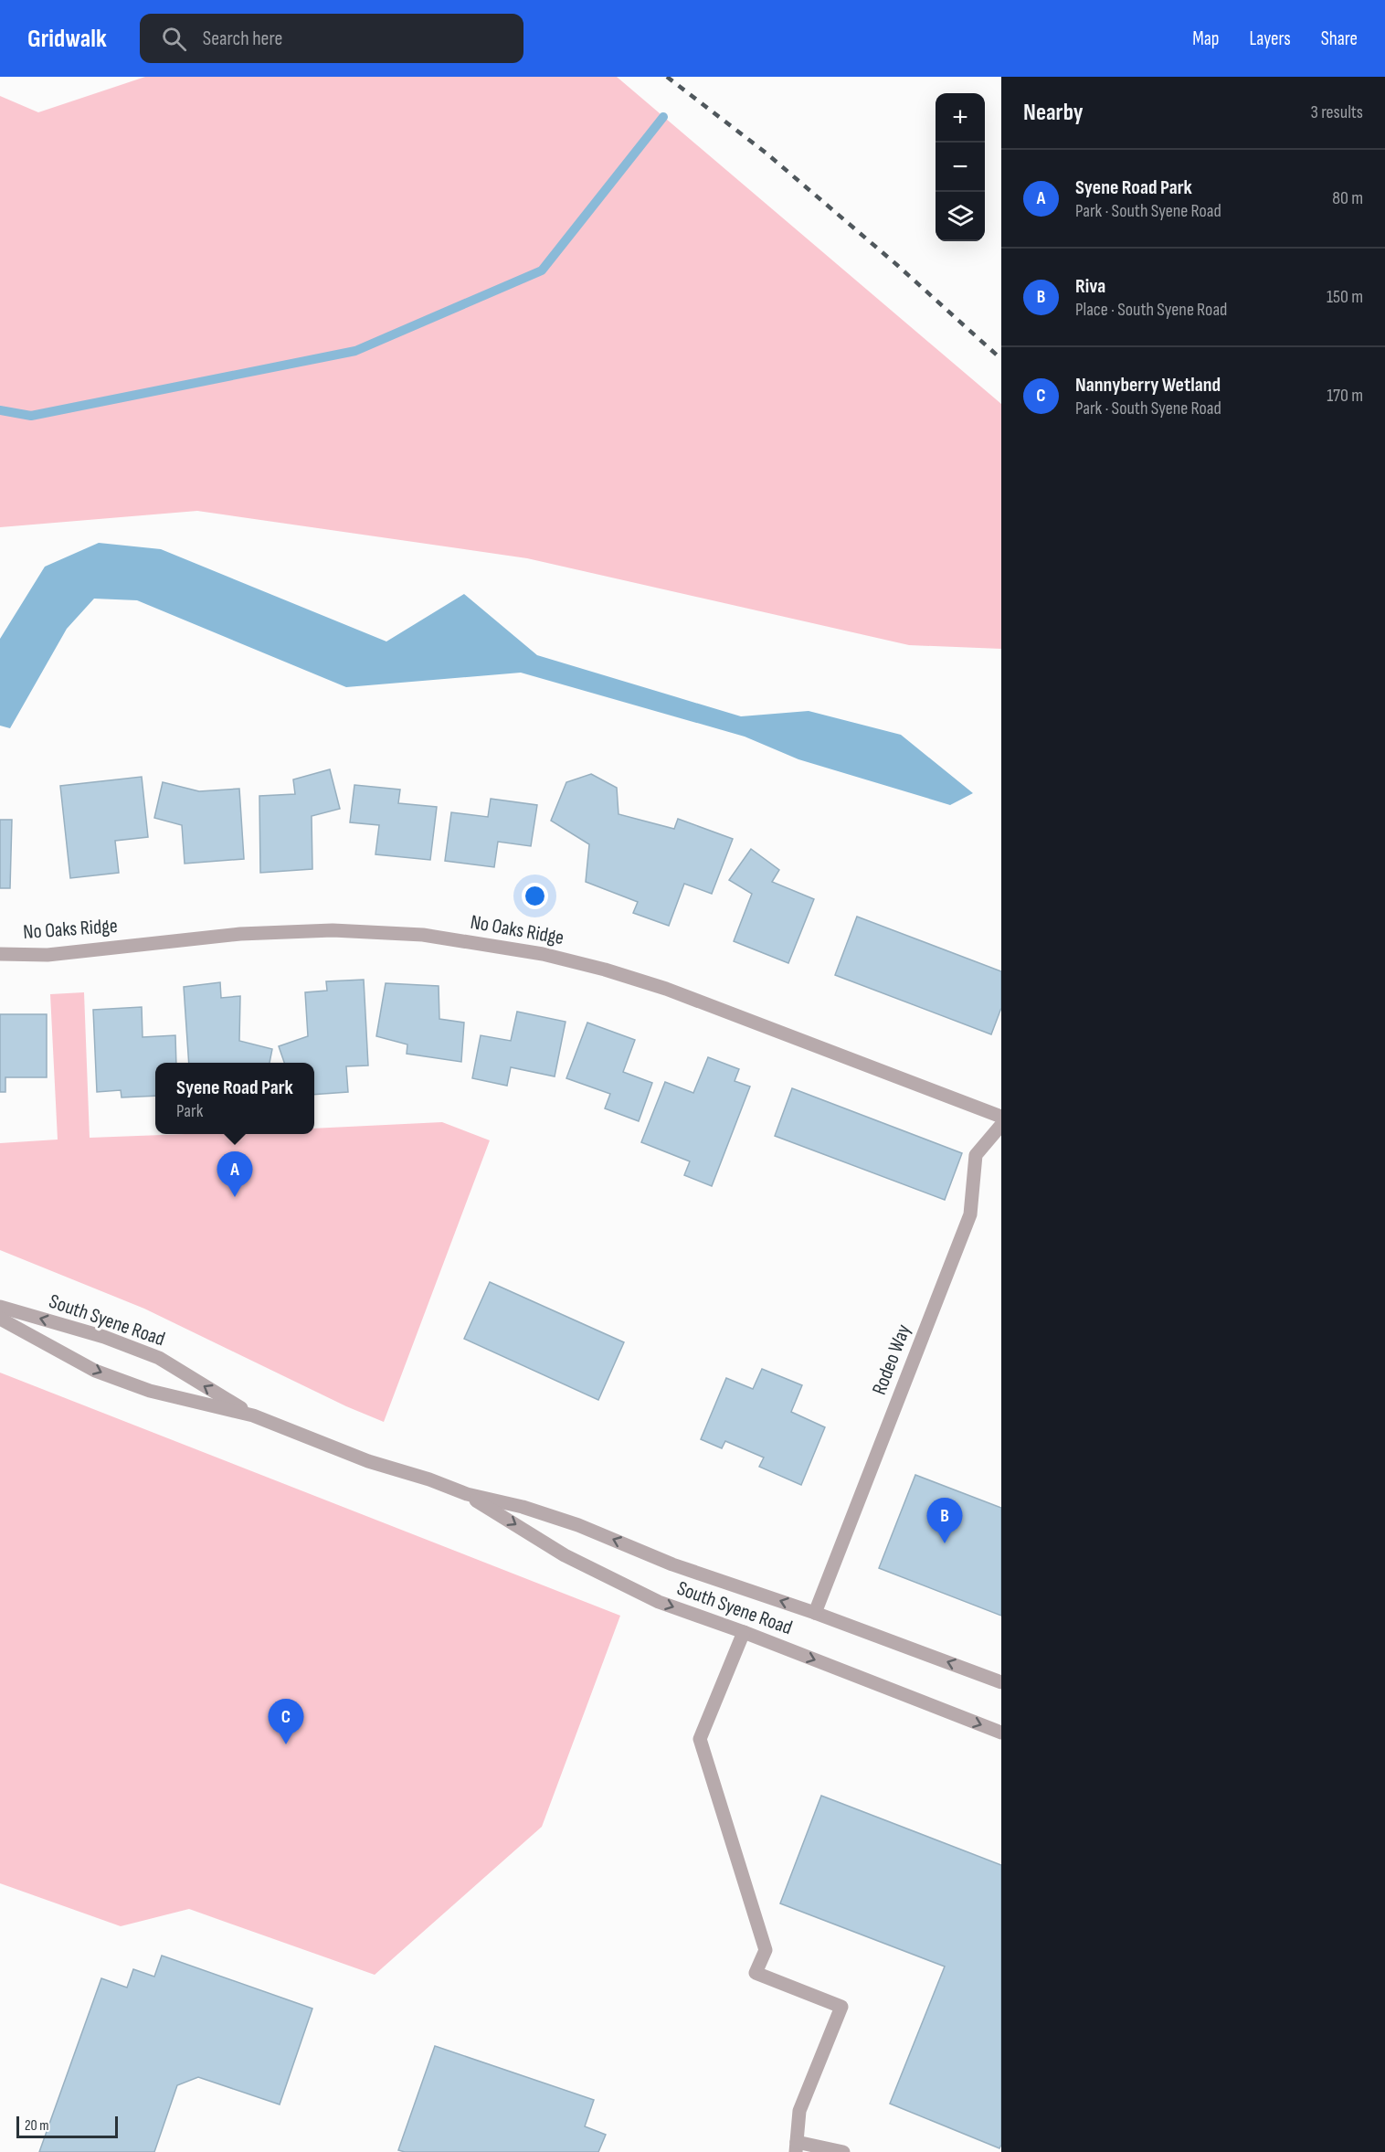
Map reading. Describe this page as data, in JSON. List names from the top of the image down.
{
  "streets": {
    "street": ["No Oaks Ridge", "South Syene Road", "Rodeo Way"]
  },
  "crossings": [
    ["South Syene Road", "Rodeo Way"]
  ],
  "scale_bar": "20 m",
  "page": {
    "header": "Gridwalk",
    "search": "Search here",
    "nav": ["Map", "Layers", "Share"],
    "heading": ["Nearby", "3 results"],
    "map_buttons": ["+", "−"],
    "list": [
      {
        "mark": "A",
        "name": "Syene Road Park",
        "note": "Park · South Syene Road",
        "value": "80 m"
      },
      {
        "mark": "B",
        "name": "Riva",
        "note": "Place · South Syene Road",
        "value": "150 m"
      },
      {
        "mark": "C",
        "name": "Nannyberry Wetland",
        "note": "Park · South Syene Road",
        "value": "170 m"
      }
    ],
    "popup": ["Syene Road Park", "Park"],
    "pins": ["A", "B", "C"],
    "scale": "20 m"
  }
}
